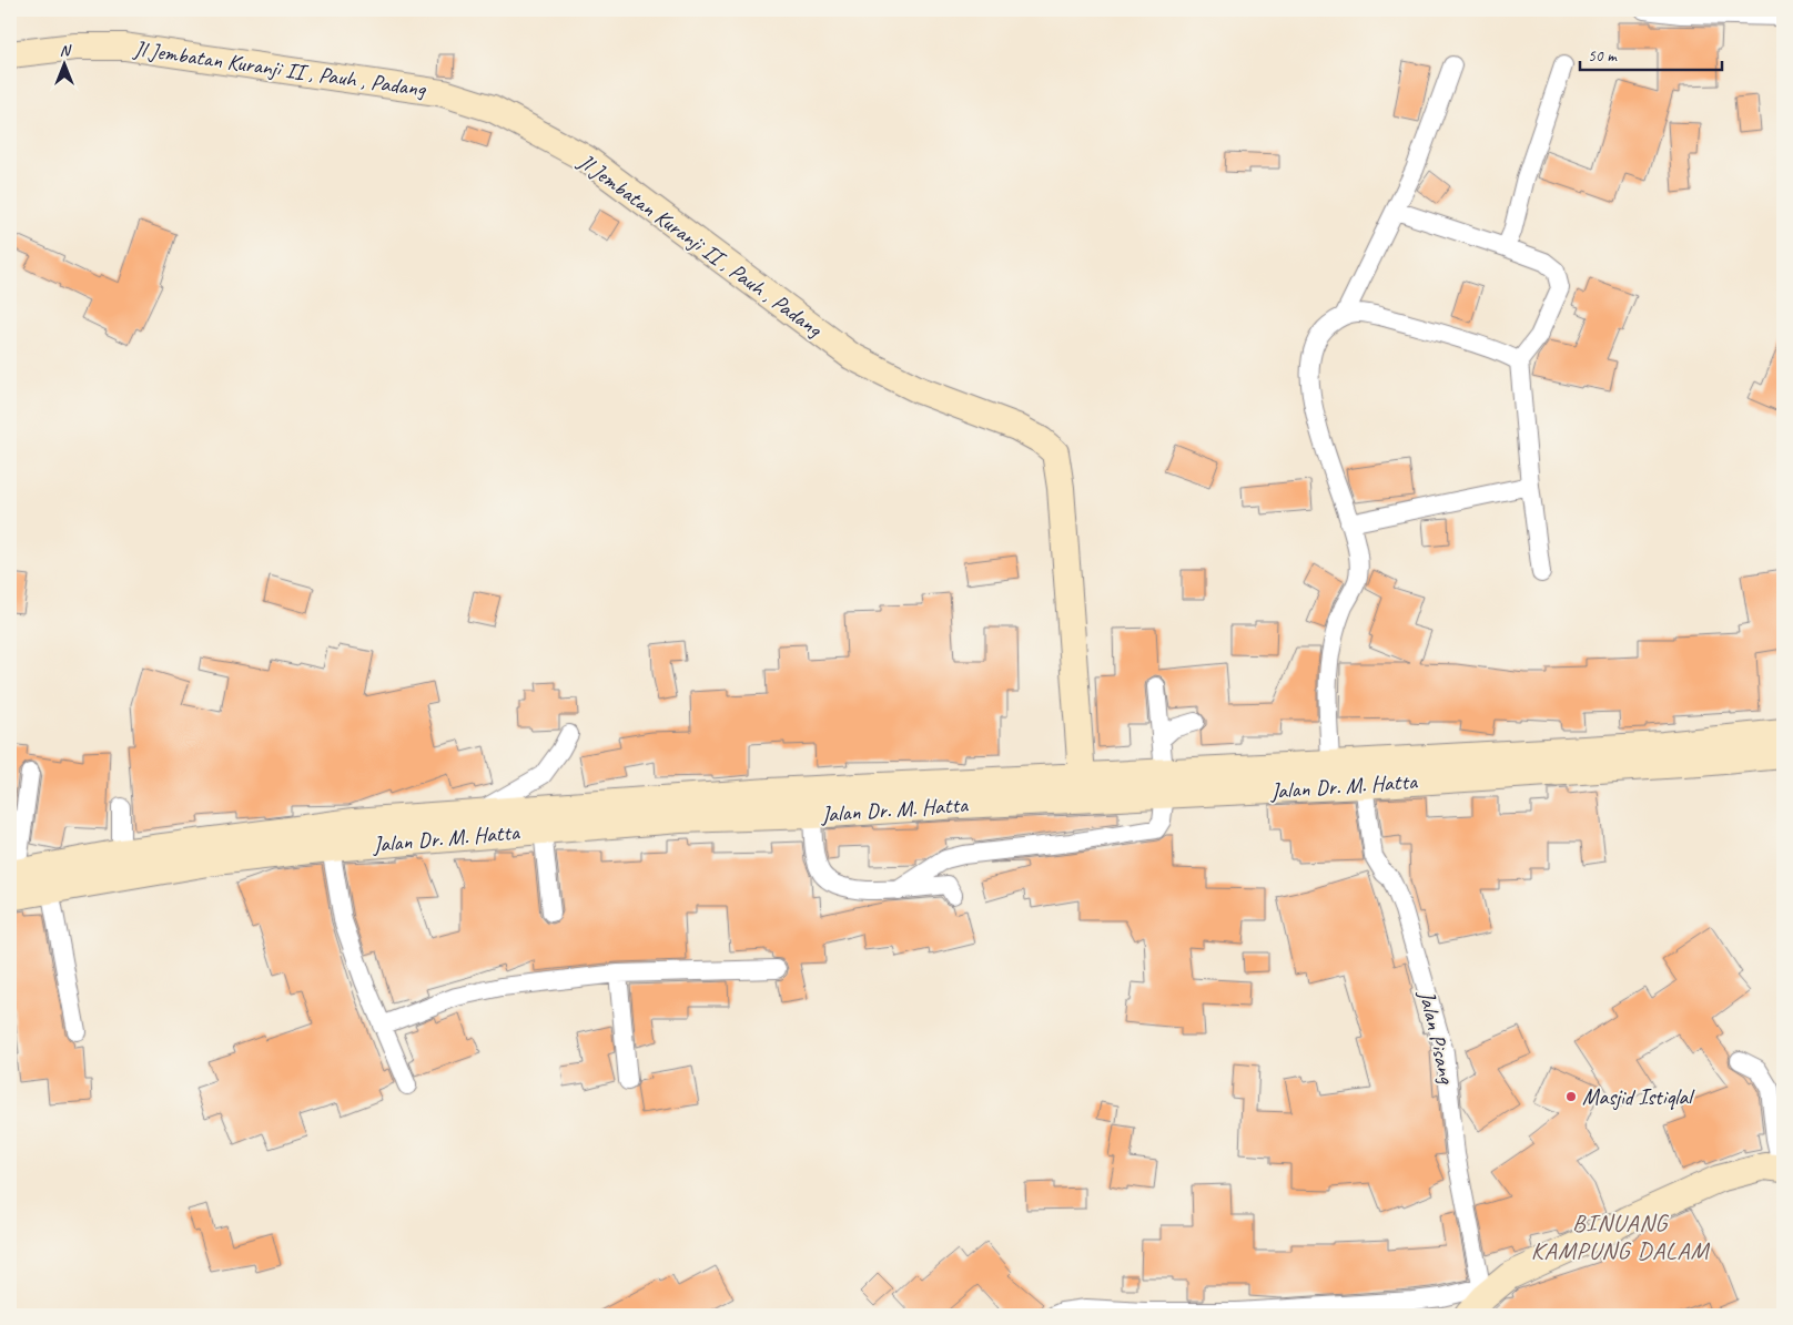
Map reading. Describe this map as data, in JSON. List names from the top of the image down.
{
  "streets": {
    "main road": ["Jl Jembatan Kuranji II , Pauh , Padang", "Jalan Dr. M. Hatta"],
    "street": ["Jalan Pisang"]
  },
  "crossings": [
    ["Jl Jembatan Kuranji II , Pauh , Padang", "Jalan Dr. M. Hatta"],
    ["Jalan Dr. M. Hatta", "Jalan Pisang"]
  ],
  "districts": ["BINUANG KAMPUNG DALAM"],
  "places": ["Masjid Istiqlal"],
  "scale_bar": "50 m",
  "north": "top"
}
